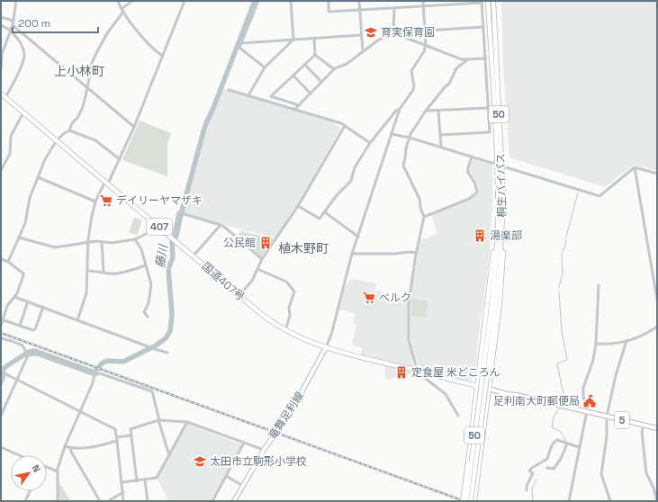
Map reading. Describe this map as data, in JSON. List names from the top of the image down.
{
  "streets": {
    "highway": [
      "50",
      "桐生バイパス",
      "407",
      "国道407号"
    ],
    "main road": ["竜舞足利線", "5"]
  },
  "crossings": [
    ["50", "桐生バイパス"],
    ["50", "国道407号"],
    ["50", "5"],
    ["国道407号", "竜舞足利線"],
    ["国道407号", "5"]
  ],
  "districts": ["上小林町", "植木野町"],
  "water": ["藤川"],
  "places": {
    "school or university": ["育実保育園", "太田市立駒形小学校"],
    "supermarket": ["デイリーヤマザキ", "ベルク"],
    "building": ["湯楽部", "公民館", "定食屋 米どころん"],
    "public building": ["足利南大町郵便局"]
  },
  "scale_bar": "200 m",
  "north": "top right"
}
